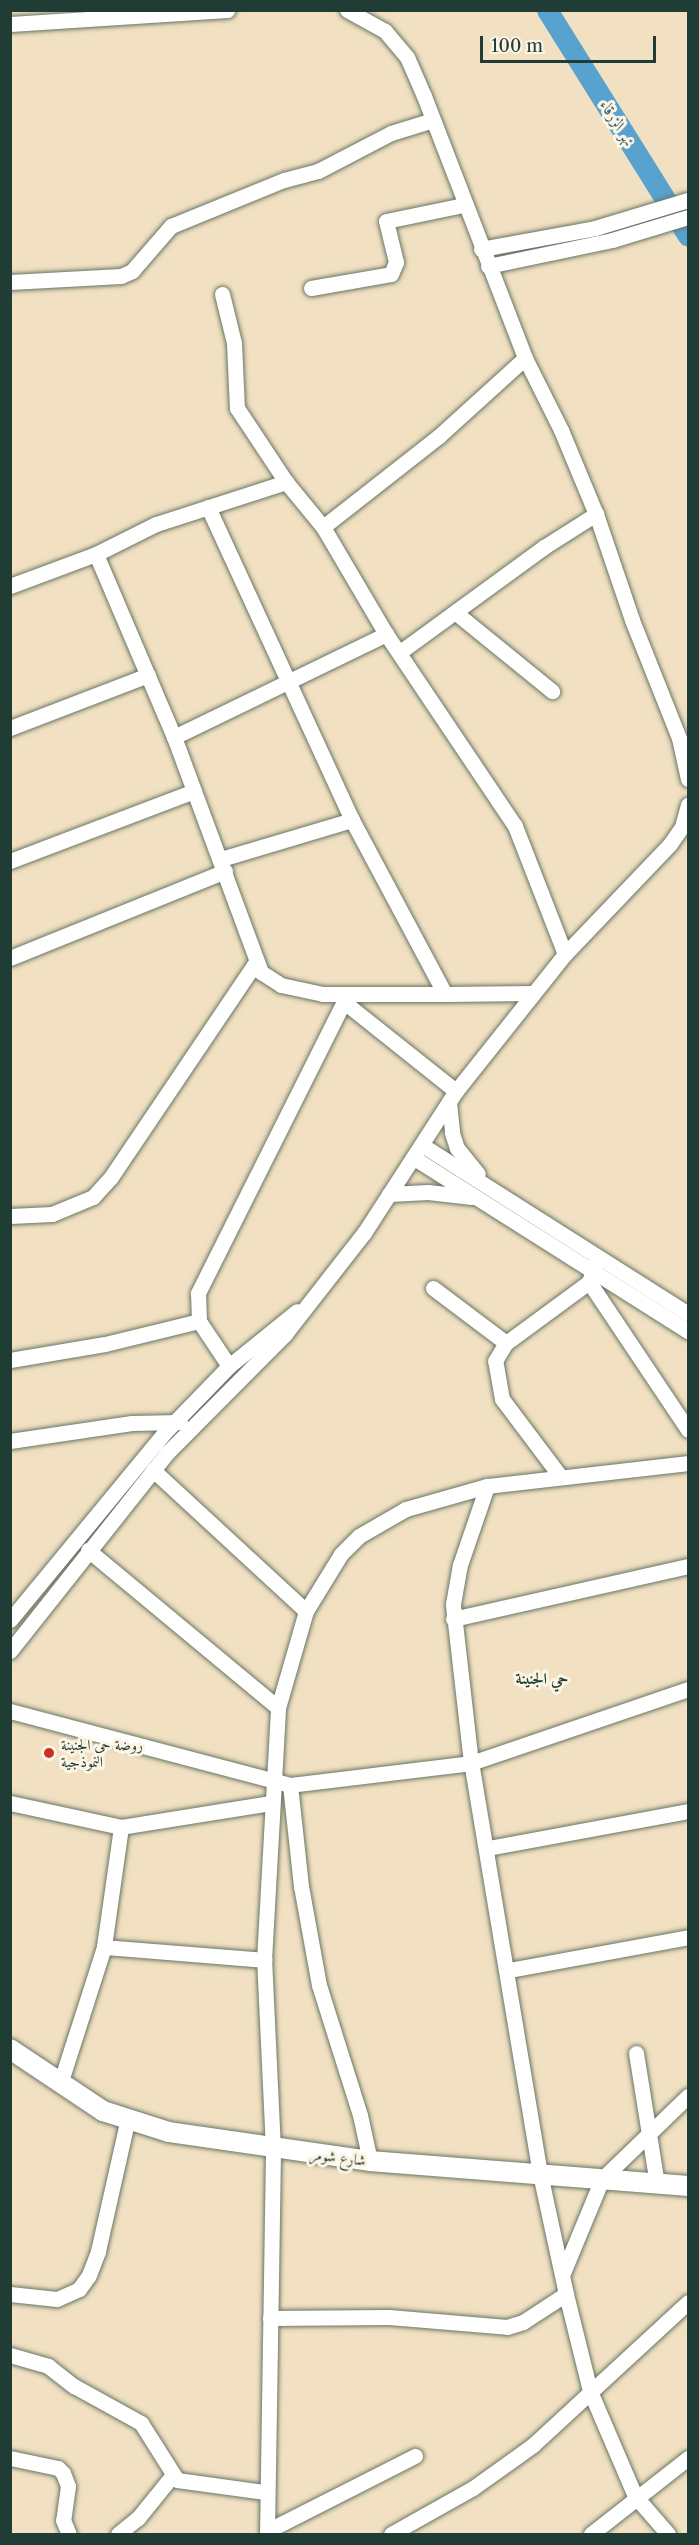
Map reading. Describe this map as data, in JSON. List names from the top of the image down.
{
  "streets": {
    "main road": ["شارع شومر"]
  },
  "districts": ["حي الجنينة"],
  "water": ["نهر الزرقاء"],
  "places": ["روضة حي الجنينة النموذجية"],
  "scale_bar": "100 m"
}
